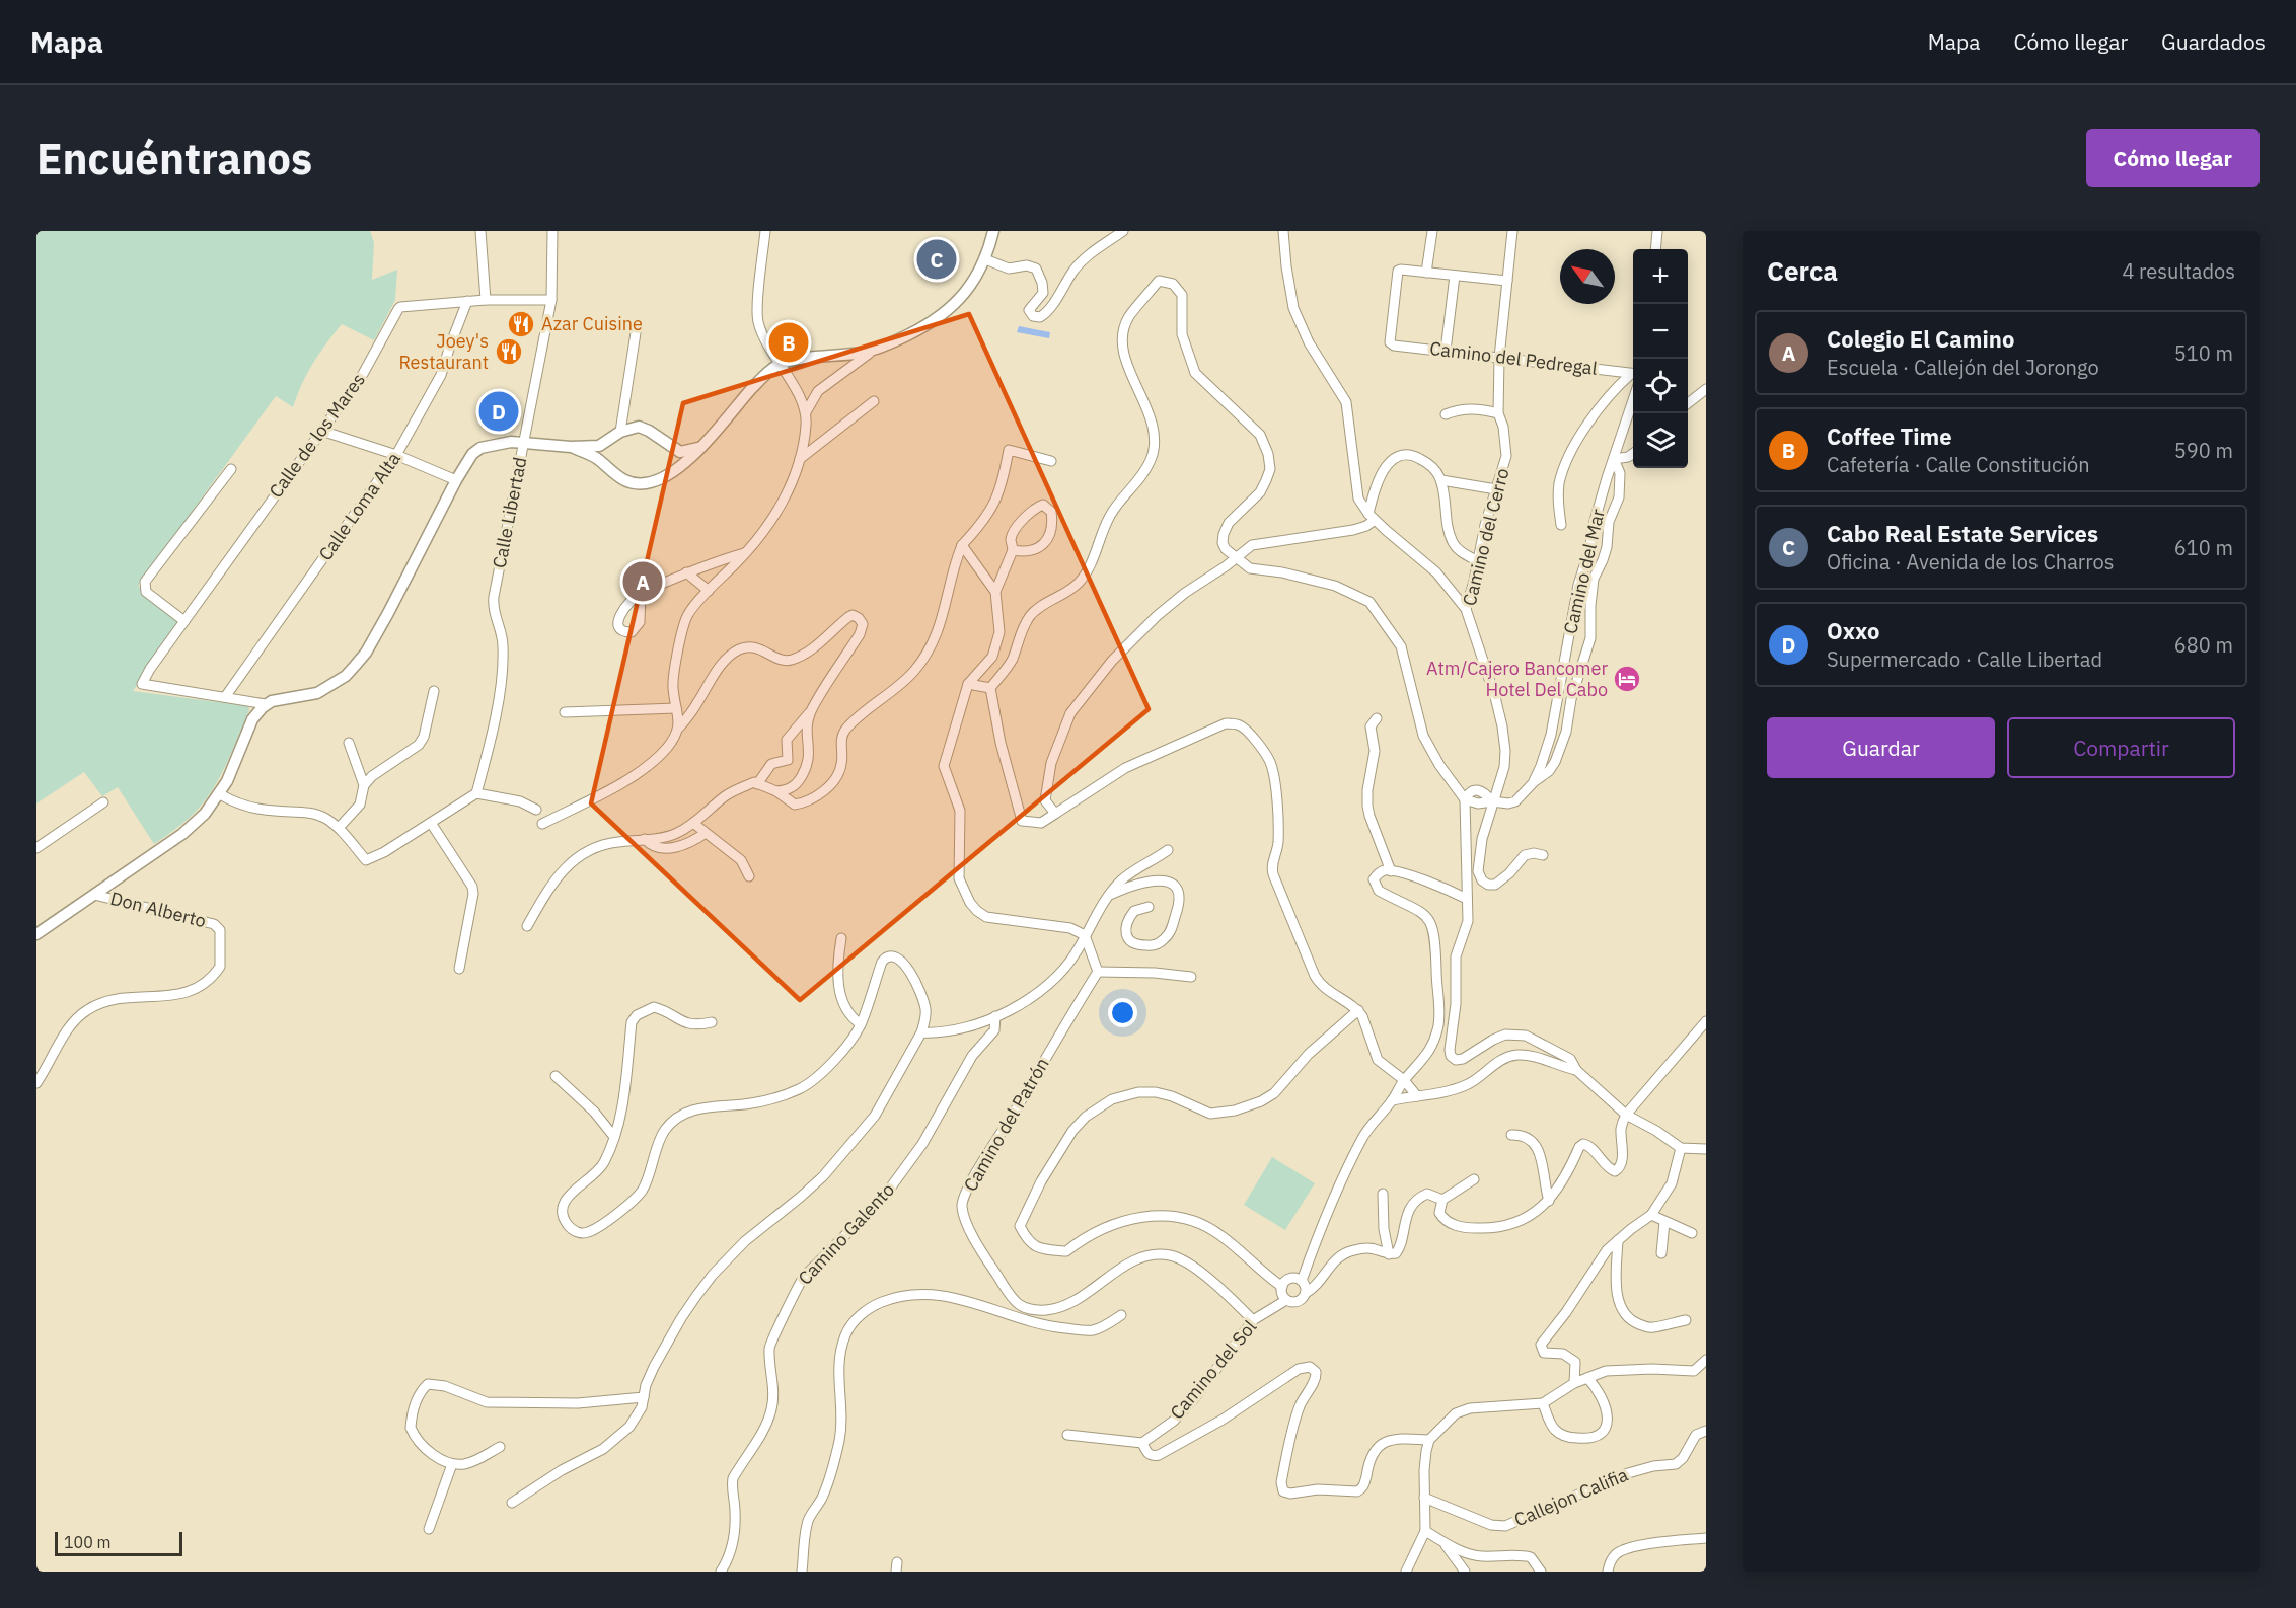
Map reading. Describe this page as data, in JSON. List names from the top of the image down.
{
  "streets": {
    "street": [
      "Camino del Pedregal",
      "Calle de los Mares",
      "Calle Loma Alta",
      "Calle Libertad",
      "Camino del Cerro",
      "Camino del Mar",
      "Don Alberto",
      "Camino del Patrón",
      "Camino Galento",
      "Camino del Sol",
      "Callejon Califia"
    ]
  },
  "crossings": [
    ["Camino del Pedregal", "Camino del Cerro"],
    ["Calle de los Mares", "Calle Loma Alta"],
    ["Calle de los Mares", "Calle Libertad"],
    ["Camino del Cerro", "Camino del Mar"]
  ],
  "places": {
    "restaurant": ["Azar Cuisine", "Joey's Restaurant"],
    "hotel": ["Atm/Cajero Bancomer Hotel Del Cabo"]
  },
  "scale_bar": "100 m",
  "north": "top left",
  "page": {
    "header": "Mapa",
    "nav": ["Mapa", "Cómo llegar", "Guardados"],
    "buttons": [
      "Cómo llegar",
      ["Guardar", "Compartir"]
    ],
    "title": "Encuéntranos",
    "heading": ["Cerca", "4 resultados"],
    "pins": [
      "C",
      "B",
      "D",
      "A"
    ],
    "map_buttons": ["+", "−"],
    "list": [
      {
        "mark": "A",
        "name": "Colegio El Camino",
        "note": "Escuela · Callejón del Jorongo",
        "value": "510 m"
      },
      {
        "mark": "B",
        "name": "Coffee Time",
        "note": "Cafetería · Calle Constitución",
        "value": "590 m"
      },
      {
        "mark": "C",
        "name": "Cabo Real Estate Services",
        "note": "Oficina · Avenida de los Charros",
        "value": "610 m"
      },
      {
        "mark": "D",
        "name": "Oxxo",
        "note": "Supermercado · Calle Libertad",
        "value": "680 m"
      }
    ],
    "scale": "100 m"
  }
}
